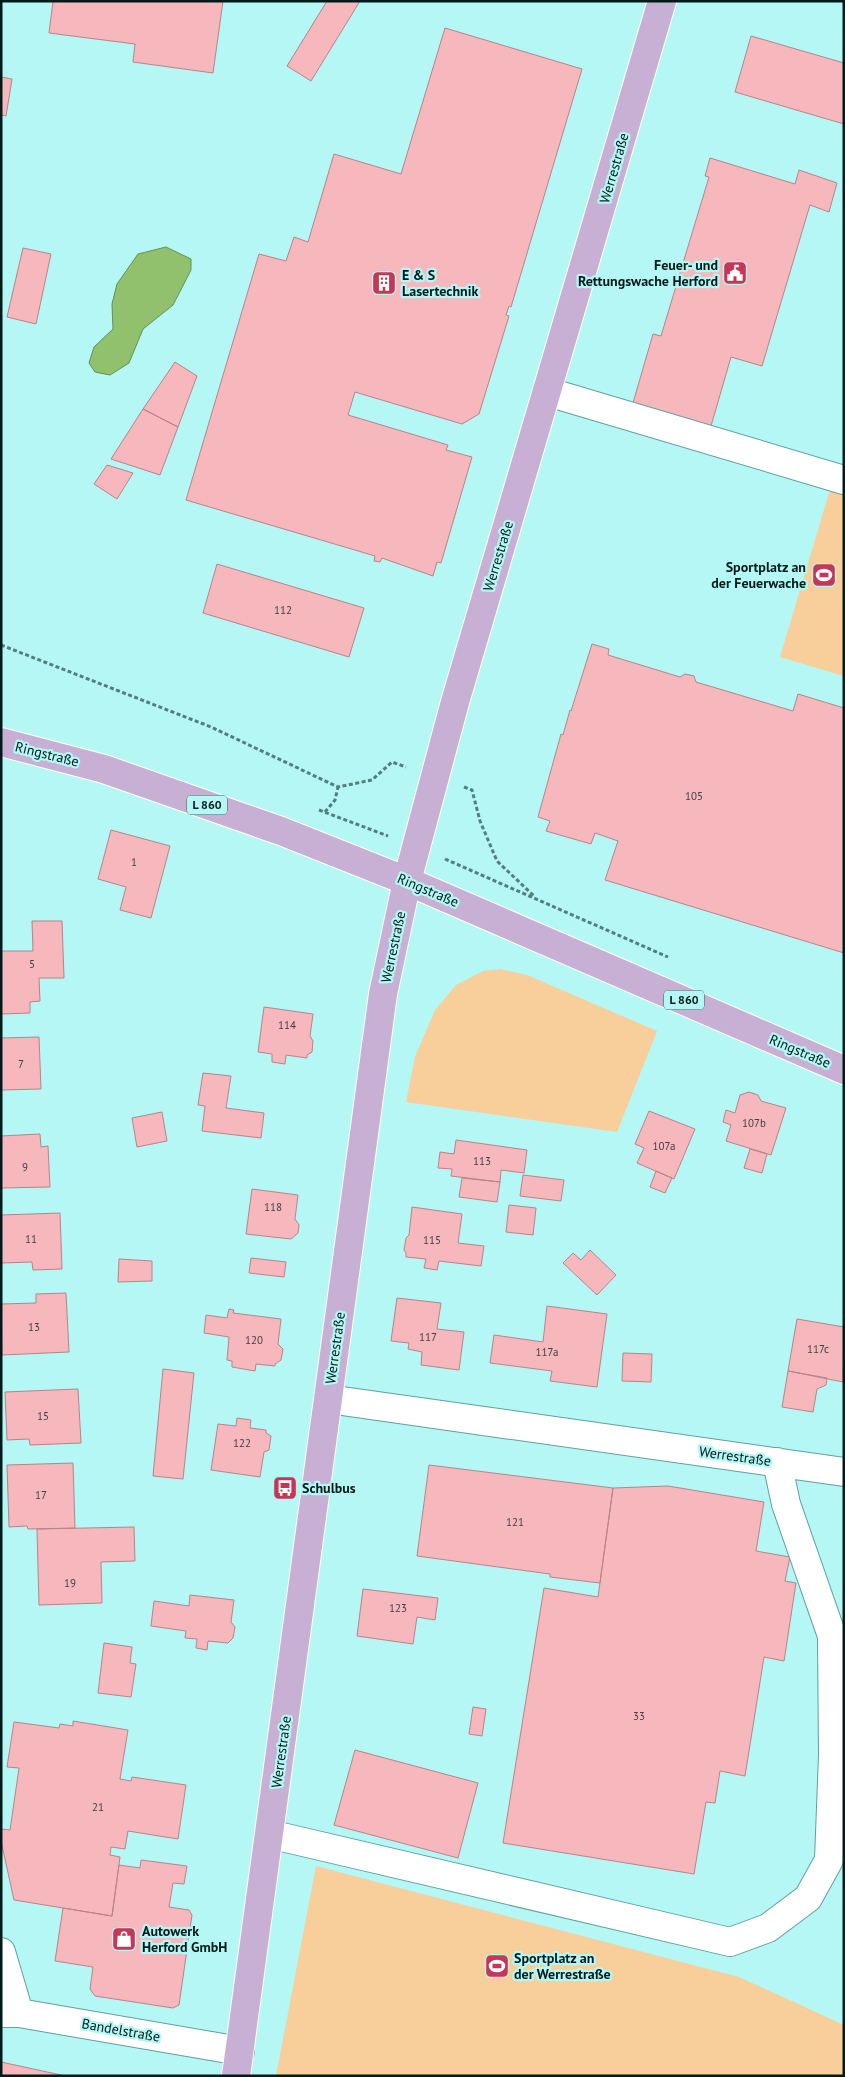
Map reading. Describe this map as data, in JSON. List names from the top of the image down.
{
  "streets": {
    "main road": ["Werrestraße", "Ringstraße", "L 860"],
    "street": ["Bandelstraße"]
  },
  "crossings": [
    ["Werrestraße", "Ringstraße"],
    ["Werrestraße", "Bandelstraße"]
  ],
  "places": {
    "public building": ["Feuer- und Rettungswache Herford"],
    "building": ["E & S Lasertechnik"],
    "sports": ["Sportplatz an der Feuerwache", "Sportplatz an der Werrestraße"],
    "bus stop": ["Schulbus"],
    "shop": ["Autowerk Herford GmbH"]
  },
  "house_numbers": [
    "112",
    "105",
    "1",
    "5",
    "114",
    "7",
    "107b",
    "107a",
    "113",
    "9",
    "118",
    "11",
    "115",
    "13",
    "117",
    "120",
    "117c",
    "117a",
    "15",
    "122",
    "17",
    "121",
    "19",
    "123",
    "33",
    "21"
  ]
}
